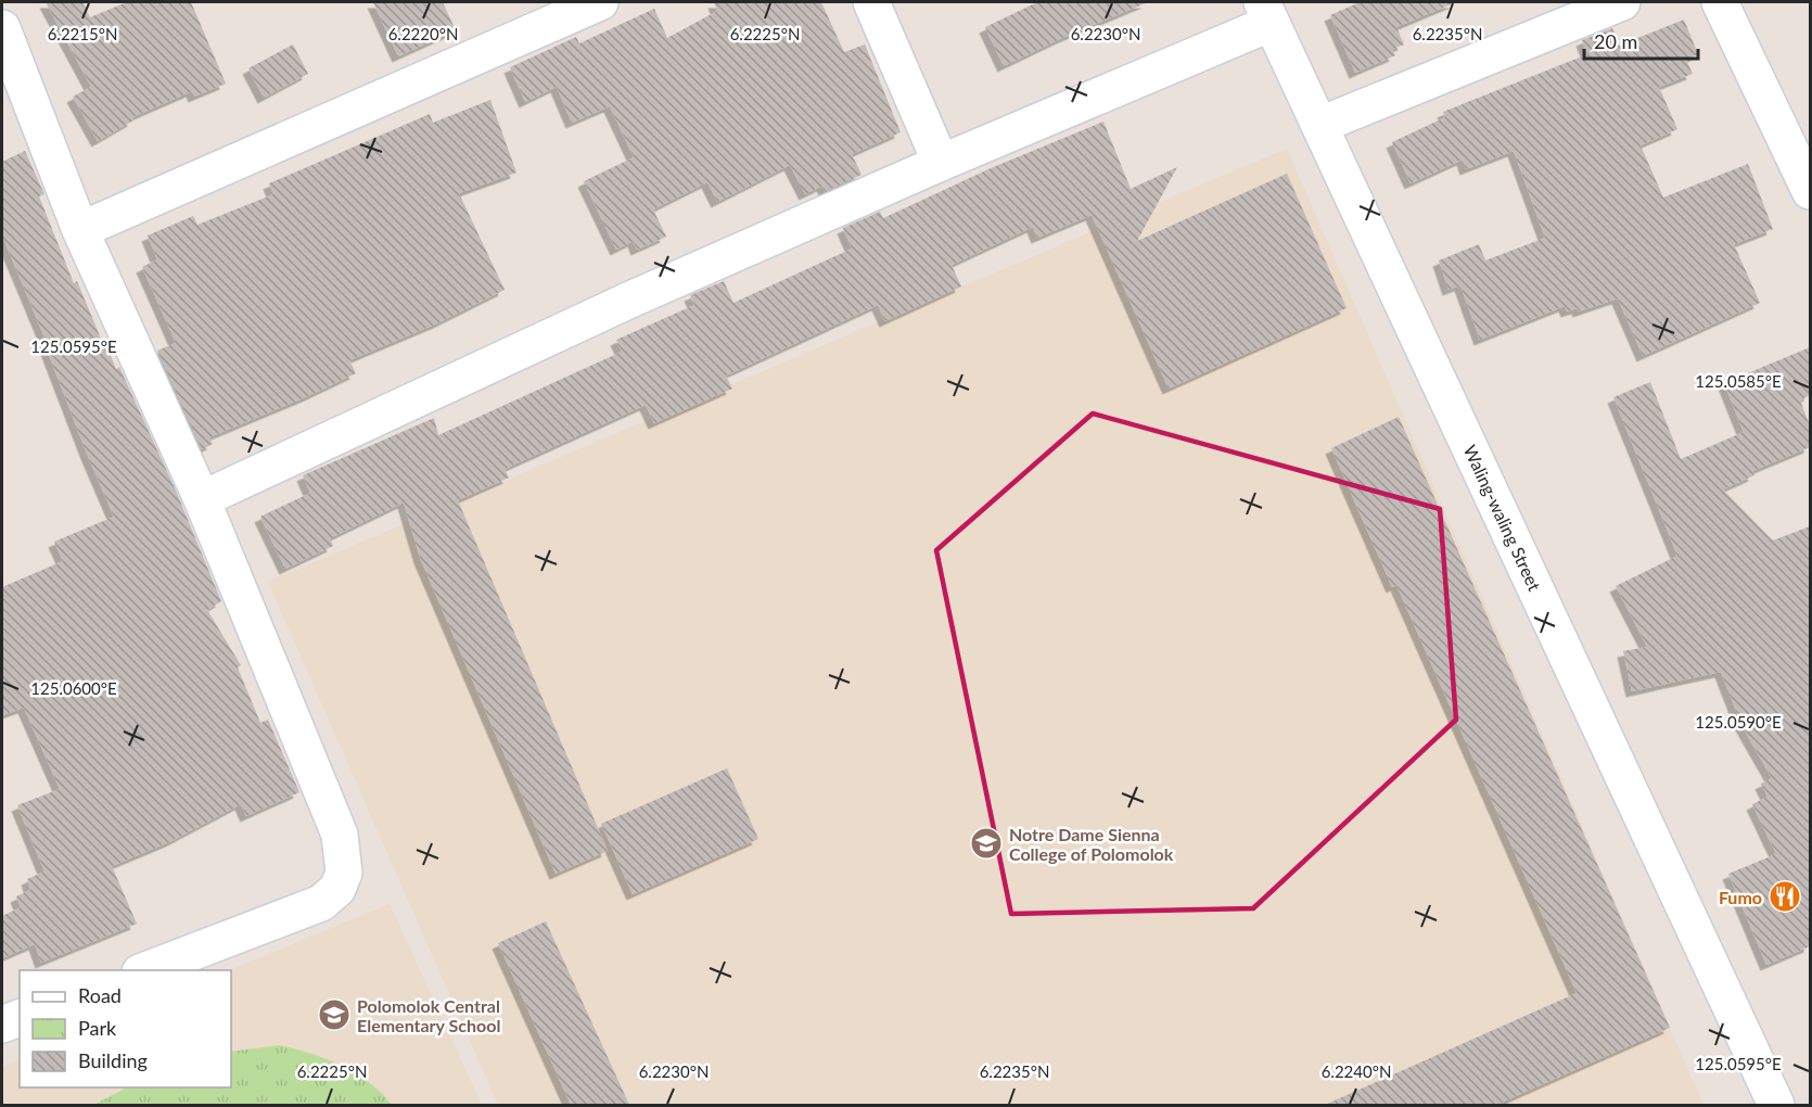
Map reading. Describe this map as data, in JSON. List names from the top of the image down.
{
  "streets": {
    "street": ["Waling-waling Street"]
  },
  "places": {
    "school or university": ["Notre Dame Sienna College of Polomolok", "Polomolok Central Elementary School"],
    "restaurant": ["Fumo"]
  },
  "legend": ["Road", "Park", "Building"],
  "scale_bar": "20 m",
  "coordinates": [
    "6.2215°N",
    "6.2220°N",
    "6.2225°N",
    "6.2230°N",
    "6.2235°N",
    "125.0595°E",
    "125.0585°E",
    "125.0600°E",
    "125.0590°E",
    "6.2240°N"
  ]
}
